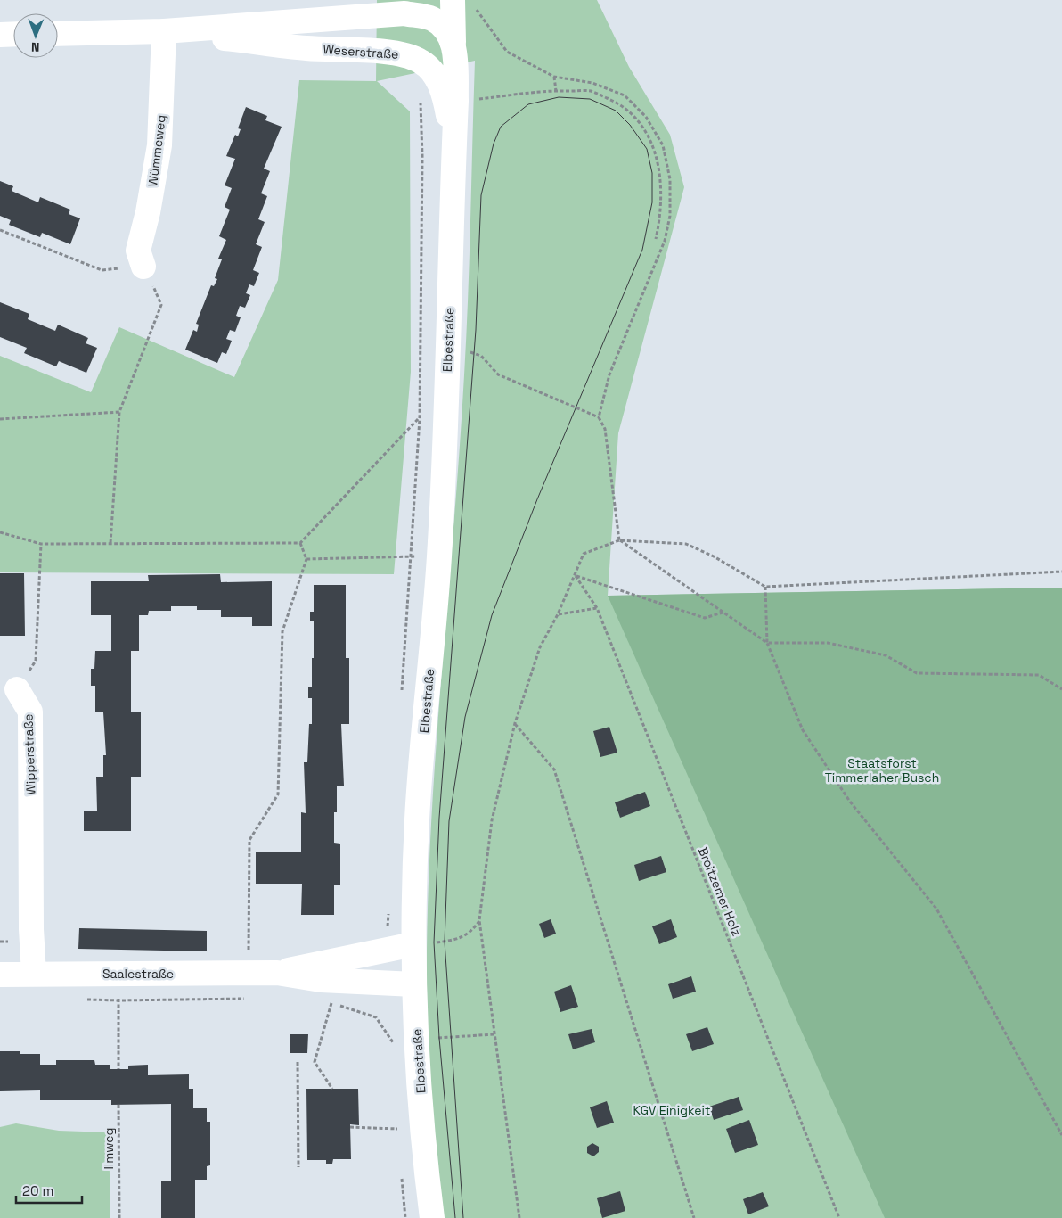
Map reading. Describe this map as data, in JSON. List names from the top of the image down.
{
  "streets": {
    "street": [
      "Weserstraße",
      "Wümmeweg",
      "Elbestraße",
      "Wipperstraße",
      "Saalestraße"
    ],
    "path": ["Broitzemer Holz", "Ilmweg"]
  },
  "crossings": [
    ["Weserstraße", "Wümmeweg"],
    ["Weserstraße", "Elbestraße"],
    ["Elbestraße", "Saalestraße"],
    ["Wipperstraße", "Saalestraße"]
  ],
  "parks": ["Staatsforst Timmerlaher Busch", "KGV Einigkeit"],
  "scale_bar": "20 m",
  "north": "bottom"
}
